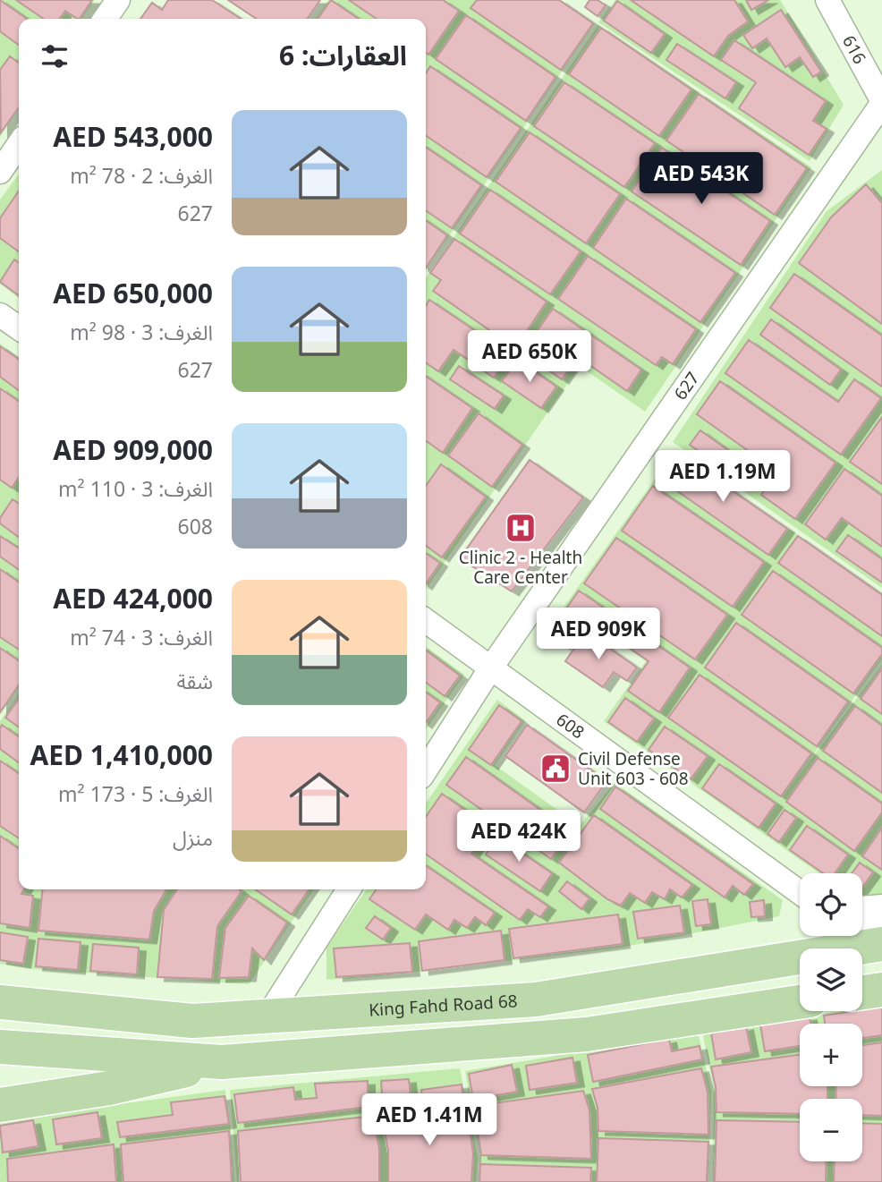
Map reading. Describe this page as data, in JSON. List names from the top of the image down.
{
  "streets": {
    "main road": ["King Fahd Road 68"],
    "street": ["616", "627", "608"]
  },
  "crossings": [
    ["616", "627"],
    ["627", "608"]
  ],
  "places": {
    "hospital": ["Clinic 2 - Health Care Center"],
    "public building": ["Civil Defense Unit 603 - 608"]
  },
  "page": {
    "heading": "العقارات: 6",
    "list": [
      {
        "name": "AED 543,000",
        "note": "الغرف: 2 · 78 m² · 627"
      },
      {
        "name": "AED 650,000",
        "note": "الغرف: 3 · 98 m² · 627"
      },
      {
        "name": "AED 909,000",
        "note": "الغرف: 3 · 110 m² · 608"
      },
      {
        "name": "AED 424,000",
        "note": "الغرف: 3 · 74 m² · شقة"
      },
      {
        "name": "AED 1,410,000",
        "note": "الغرف: 5 · 173 m² · منزل"
      }
    ],
    "price": [
      "AED 543K",
      "AED 650K",
      "AED 1.19M",
      "AED 909K",
      "AED 424K",
      "AED 1.41M"
    ],
    "map_buttons": ["+", "−"]
  }
}
